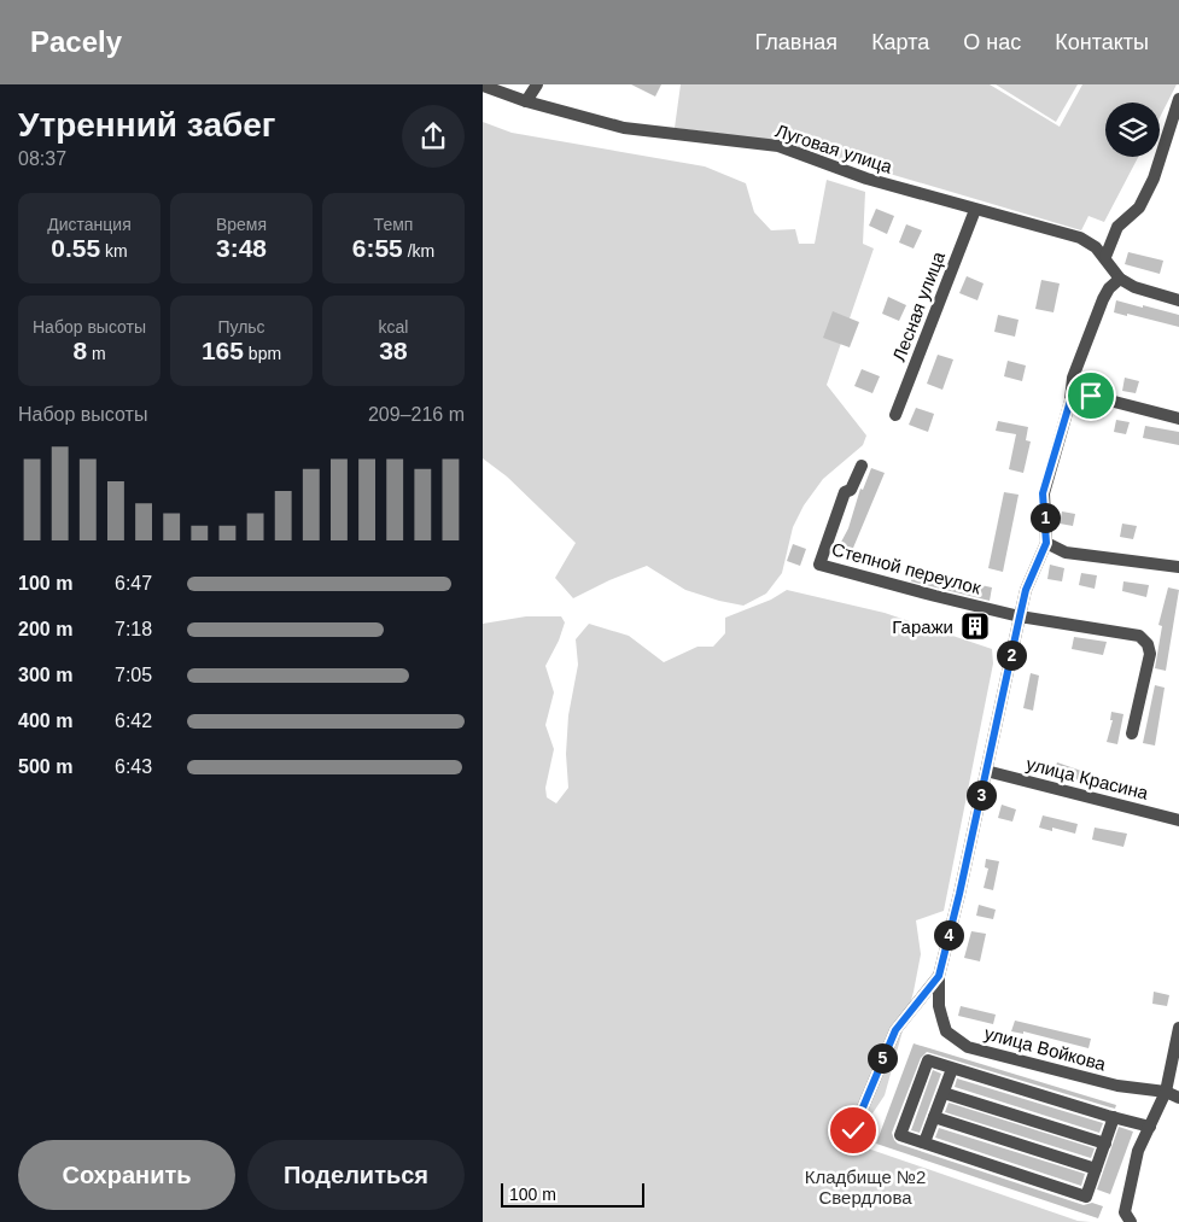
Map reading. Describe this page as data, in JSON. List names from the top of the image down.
{
  "streets": {
    "street": [
      "Луговая улица",
      "Лесная улица",
      "Степной переулок",
      "улица Красина",
      "улица Войкова"
    ]
  },
  "crossings": [
    ["Луговая улица", "Лесная улица"]
  ],
  "parks": ["Кладбище №2 Свердлова"],
  "places": {
    "building": ["Гаражи"]
  },
  "scale_bar": "100 m",
  "page": {
    "header": "Pacely",
    "nav": [
      "Главная",
      "Карта",
      "О нас",
      "Контакты"
    ],
    "heading": ["Утренний забег", "08:37"],
    "stats": [
      ["Дистанция", "0.55 km"],
      ["Время", "3:48"],
      ["Темп", "6:55 /km"],
      ["Набор высоты", "8 m"],
      ["Пульс", "165 bpm"],
      ["kcal", "38"]
    ],
    "chart": ["Набор высоты", "209–216 m"],
    "pins": [
      "1",
      "2",
      "3",
      "4",
      "5"
    ],
    "list": [
      {
        "name": "100 m",
        "note": "6:47"
      },
      {
        "name": "200 m",
        "note": "7:18"
      },
      {
        "name": "300 m",
        "note": "7:05"
      },
      {
        "name": "400 m",
        "note": "6:42"
      },
      {
        "name": "500 m",
        "note": "6:43"
      }
    ],
    "buttons": ["Сохранить", "Поделиться"],
    "scale": "100 m"
  }
}
